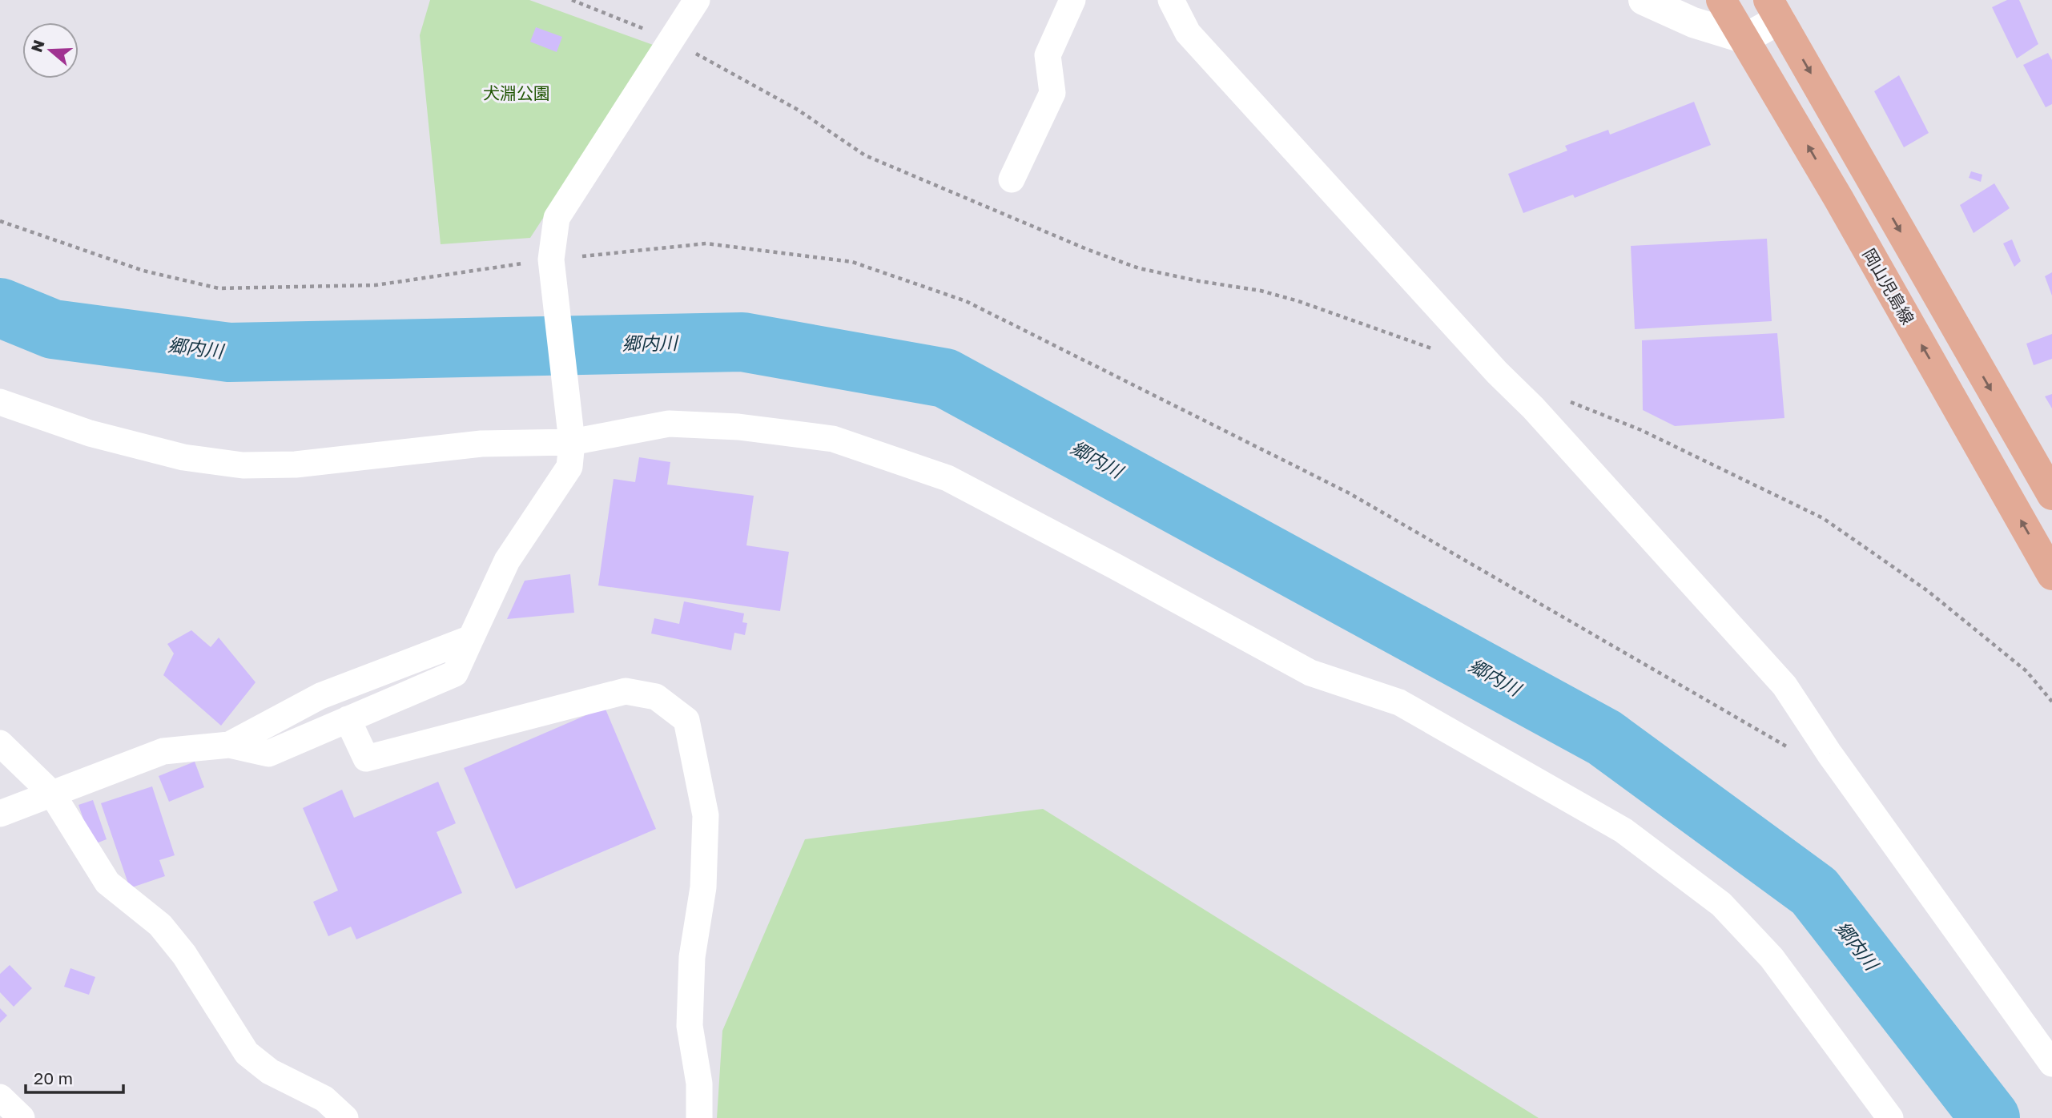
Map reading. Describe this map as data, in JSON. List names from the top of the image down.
{
  "streets": {
    "main road": ["岡山児島線"]
  },
  "water": ["郷内川"],
  "parks": ["犬淵公園"],
  "scale_bar": "20 m",
  "north": "left"
}
